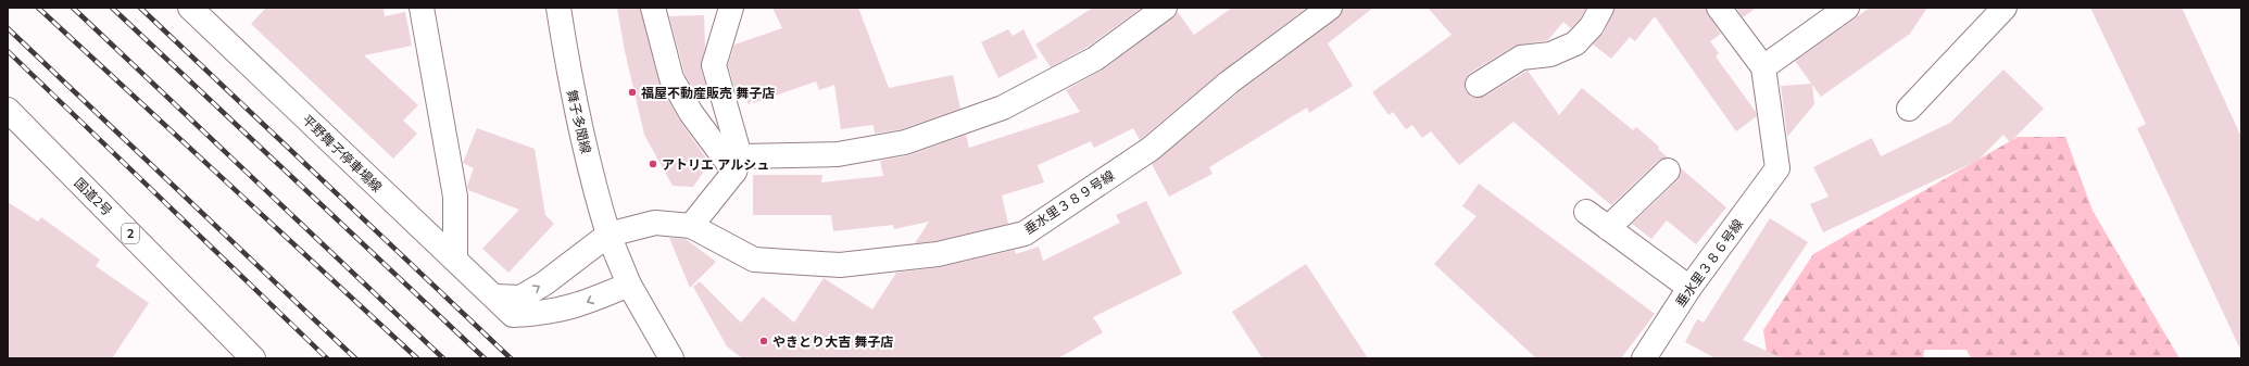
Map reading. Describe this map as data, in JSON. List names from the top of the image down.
{
  "streets": {
    "main road": [
      "舞子多聞線",
      "平野舞子停車場線",
      "国道2号",
      "垂水里３８９号線",
      "2",
      "垂水里３８６号線"
    ]
  },
  "crossings": [
    ["舞子多聞線", "垂水里３８９号線"]
  ],
  "places": ["福屋不動産販売 舞子店", "アトリエ アルシュ", "やきとり大吉 舞子店"]
}
